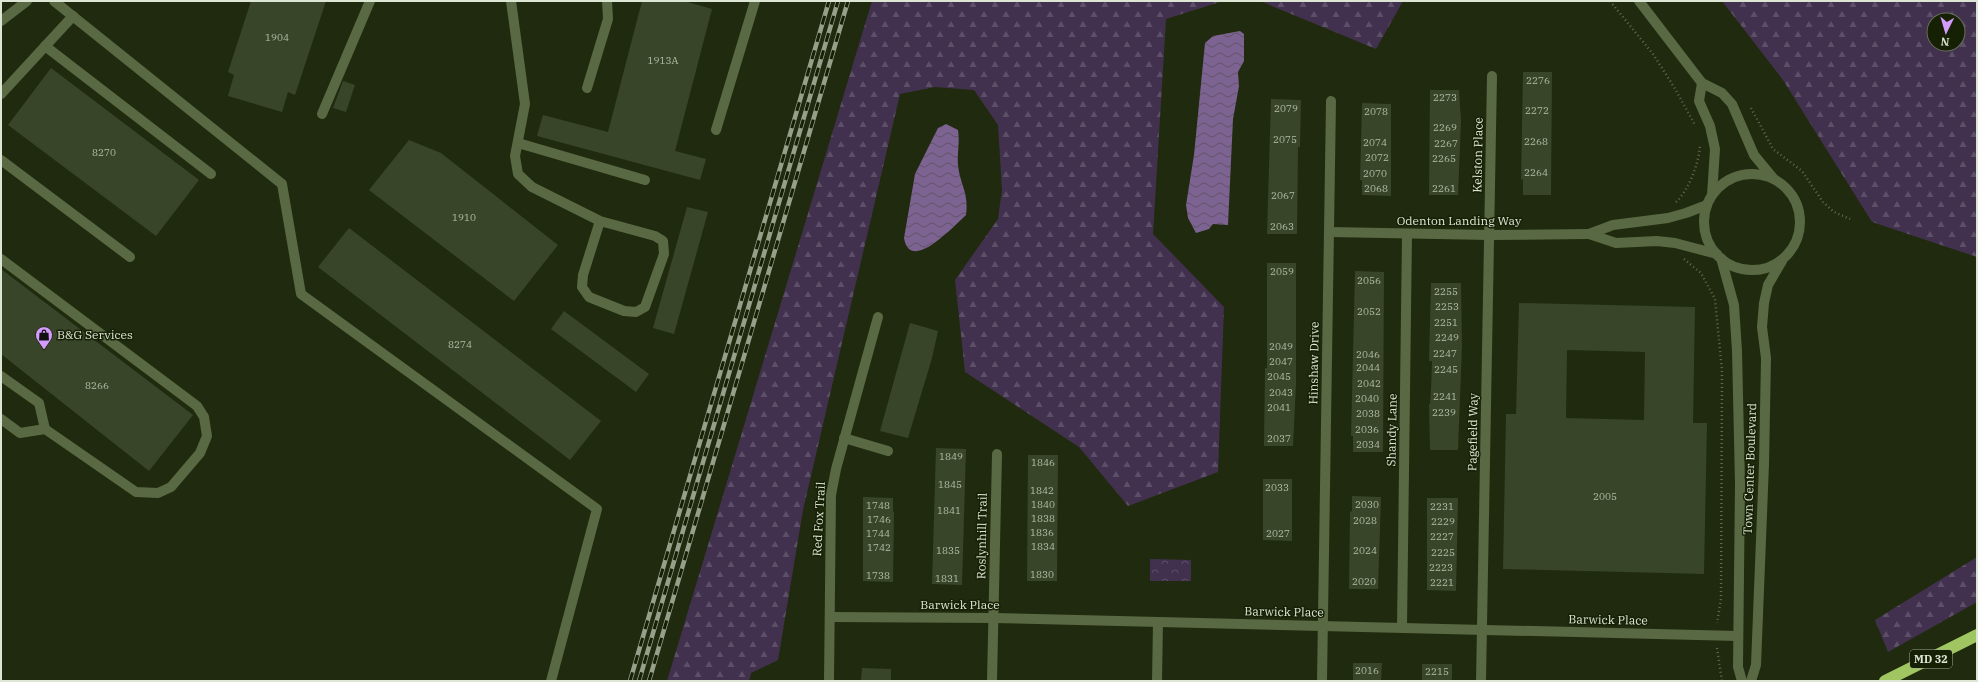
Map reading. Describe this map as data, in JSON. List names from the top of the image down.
{
  "streets": {
    "highway": ["MD 32"],
    "street": [
      "Kelston Place",
      "Odenton Landing Way",
      "Hinshaw Drive",
      "Shandy Lane",
      "Pagefield Way",
      "Town Center Boulevard",
      "Red Fox Trail",
      "Roslynhill Trail",
      "Barwick Place"
    ]
  },
  "crossings": [
    ["Kelston Place", "Odenton Landing Way"],
    ["Kelston Place", "Pagefield Way"],
    ["Odenton Landing Way", "Hinshaw Drive"],
    ["Odenton Landing Way", "Shandy Lane"],
    ["Odenton Landing Way", "Pagefield Way"],
    ["Odenton Landing Way", "Town Center Boulevard"],
    ["Hinshaw Drive", "Barwick Place"],
    ["Shandy Lane", "Barwick Place"],
    ["Pagefield Way", "Barwick Place"],
    ["Town Center Boulevard", "Barwick Place"],
    ["Red Fox Trail", "Barwick Place"],
    ["Roslynhill Trail", "Barwick Place"]
  ],
  "places": {
    "shop": ["B&G Services"]
  },
  "house_numbers": [
    "1904",
    "1913A",
    "2276",
    "2273",
    "2079",
    "2272",
    "2078",
    "2269",
    "2075",
    "2268",
    "2074",
    "2267",
    "8270",
    "2072",
    "2265",
    "2264",
    "2070",
    "2068",
    "2261",
    "2067",
    "1910",
    "2063",
    "2059",
    "2056",
    "2255",
    "2253",
    "2052",
    "2251",
    "2249",
    "8274",
    "2049",
    "2247",
    "2046",
    "2047",
    "2044",
    "2245",
    "2045",
    "2042",
    "8266",
    "2043",
    "2241",
    "2040",
    "2041",
    "2239",
    "2038",
    "2036",
    "2037",
    "2034",
    "1849",
    "1846",
    "1845",
    "2033",
    "1842",
    "2005",
    "1840",
    "2030",
    "1748",
    "2231",
    "1841",
    "1838",
    "1746",
    "2028",
    "2229",
    "1836",
    "1744",
    "2027",
    "2227",
    "1834",
    "1742",
    "1835",
    "2024",
    "2225",
    "2223",
    "1830",
    "1738",
    "1831",
    "2020",
    "2221",
    "2016",
    "2215"
  ],
  "north": "bottom"
}
